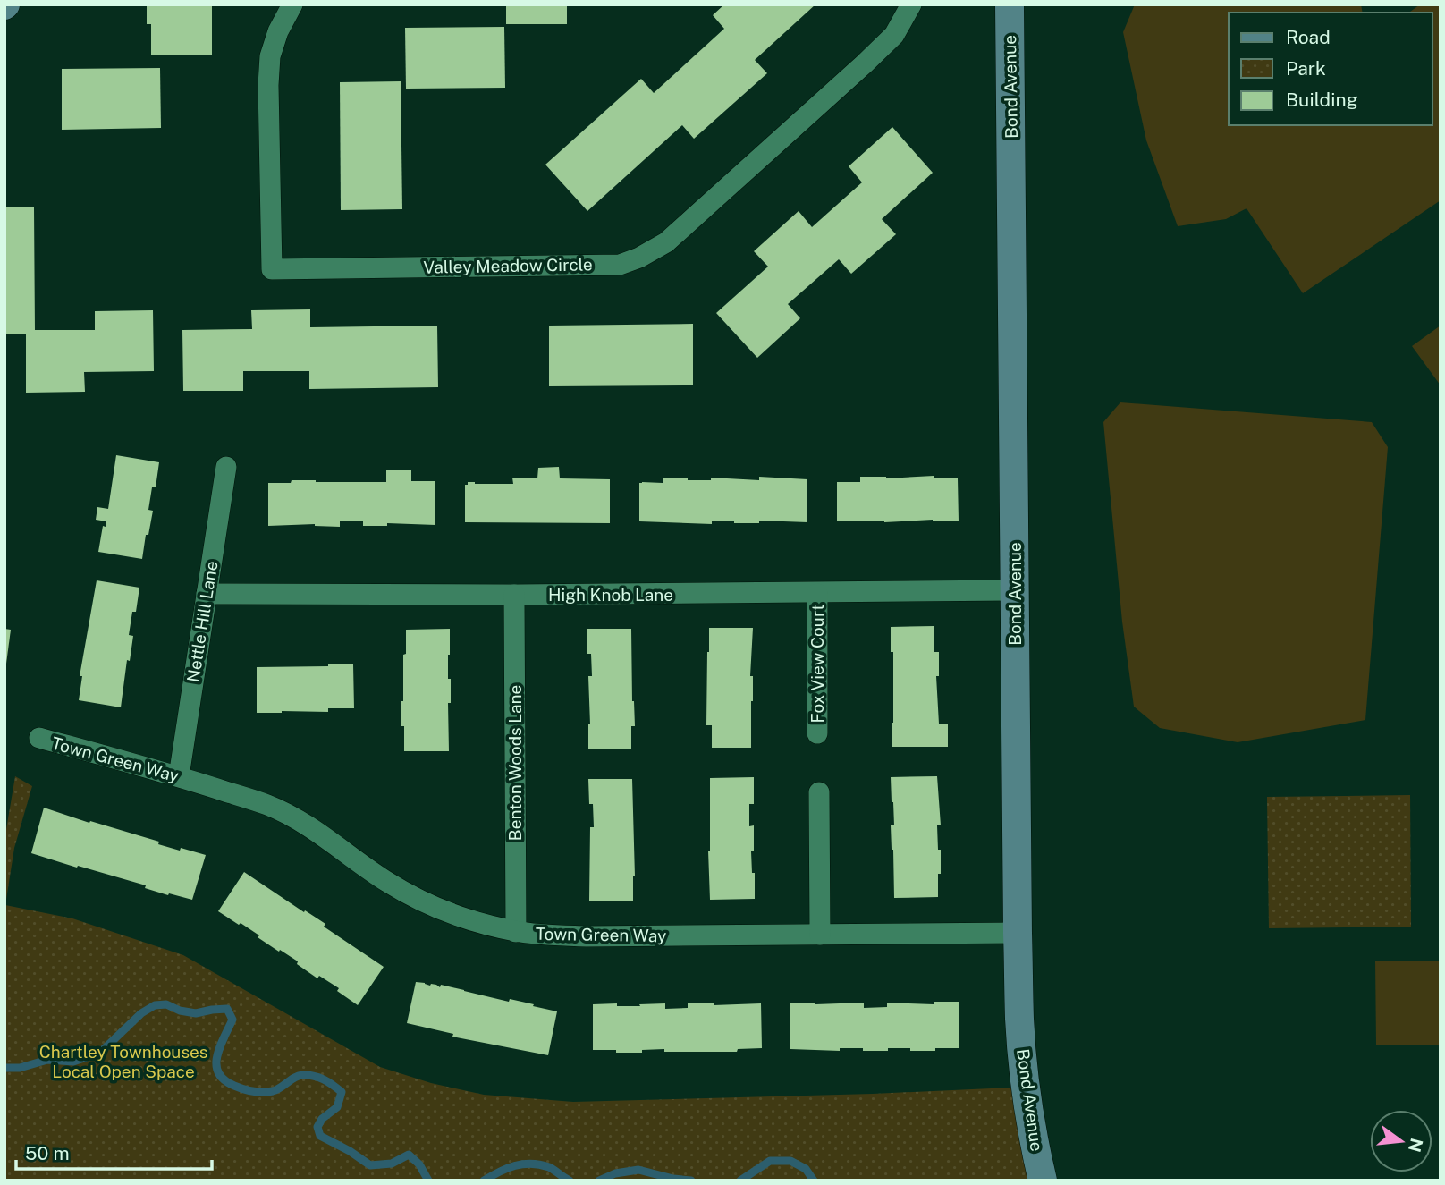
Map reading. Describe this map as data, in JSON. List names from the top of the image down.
{
  "streets": {
    "street": [
      "Bond Avenue",
      "Valley Meadow Circle",
      "High Knob Lane",
      "Nettle Hill Lane",
      "Fox View Court",
      "Town Green Way",
      "Benton Woods Lane"
    ]
  },
  "crossings": [
    ["Bond Avenue", "High Knob Lane"],
    ["Bond Avenue", "Town Green Way"],
    ["High Knob Lane", "Nettle Hill Lane"],
    ["High Knob Lane", "Fox View Court"],
    ["High Knob Lane", "Benton Woods Lane"],
    ["Nettle Hill Lane", "Town Green Way"],
    ["Town Green Way", "Benton Woods Lane"]
  ],
  "parks": ["Chartley Townhouses Local Open Space"],
  "legend": ["Road", "Park", "Building"],
  "scale_bar": "50 m",
  "north": "right"
}
